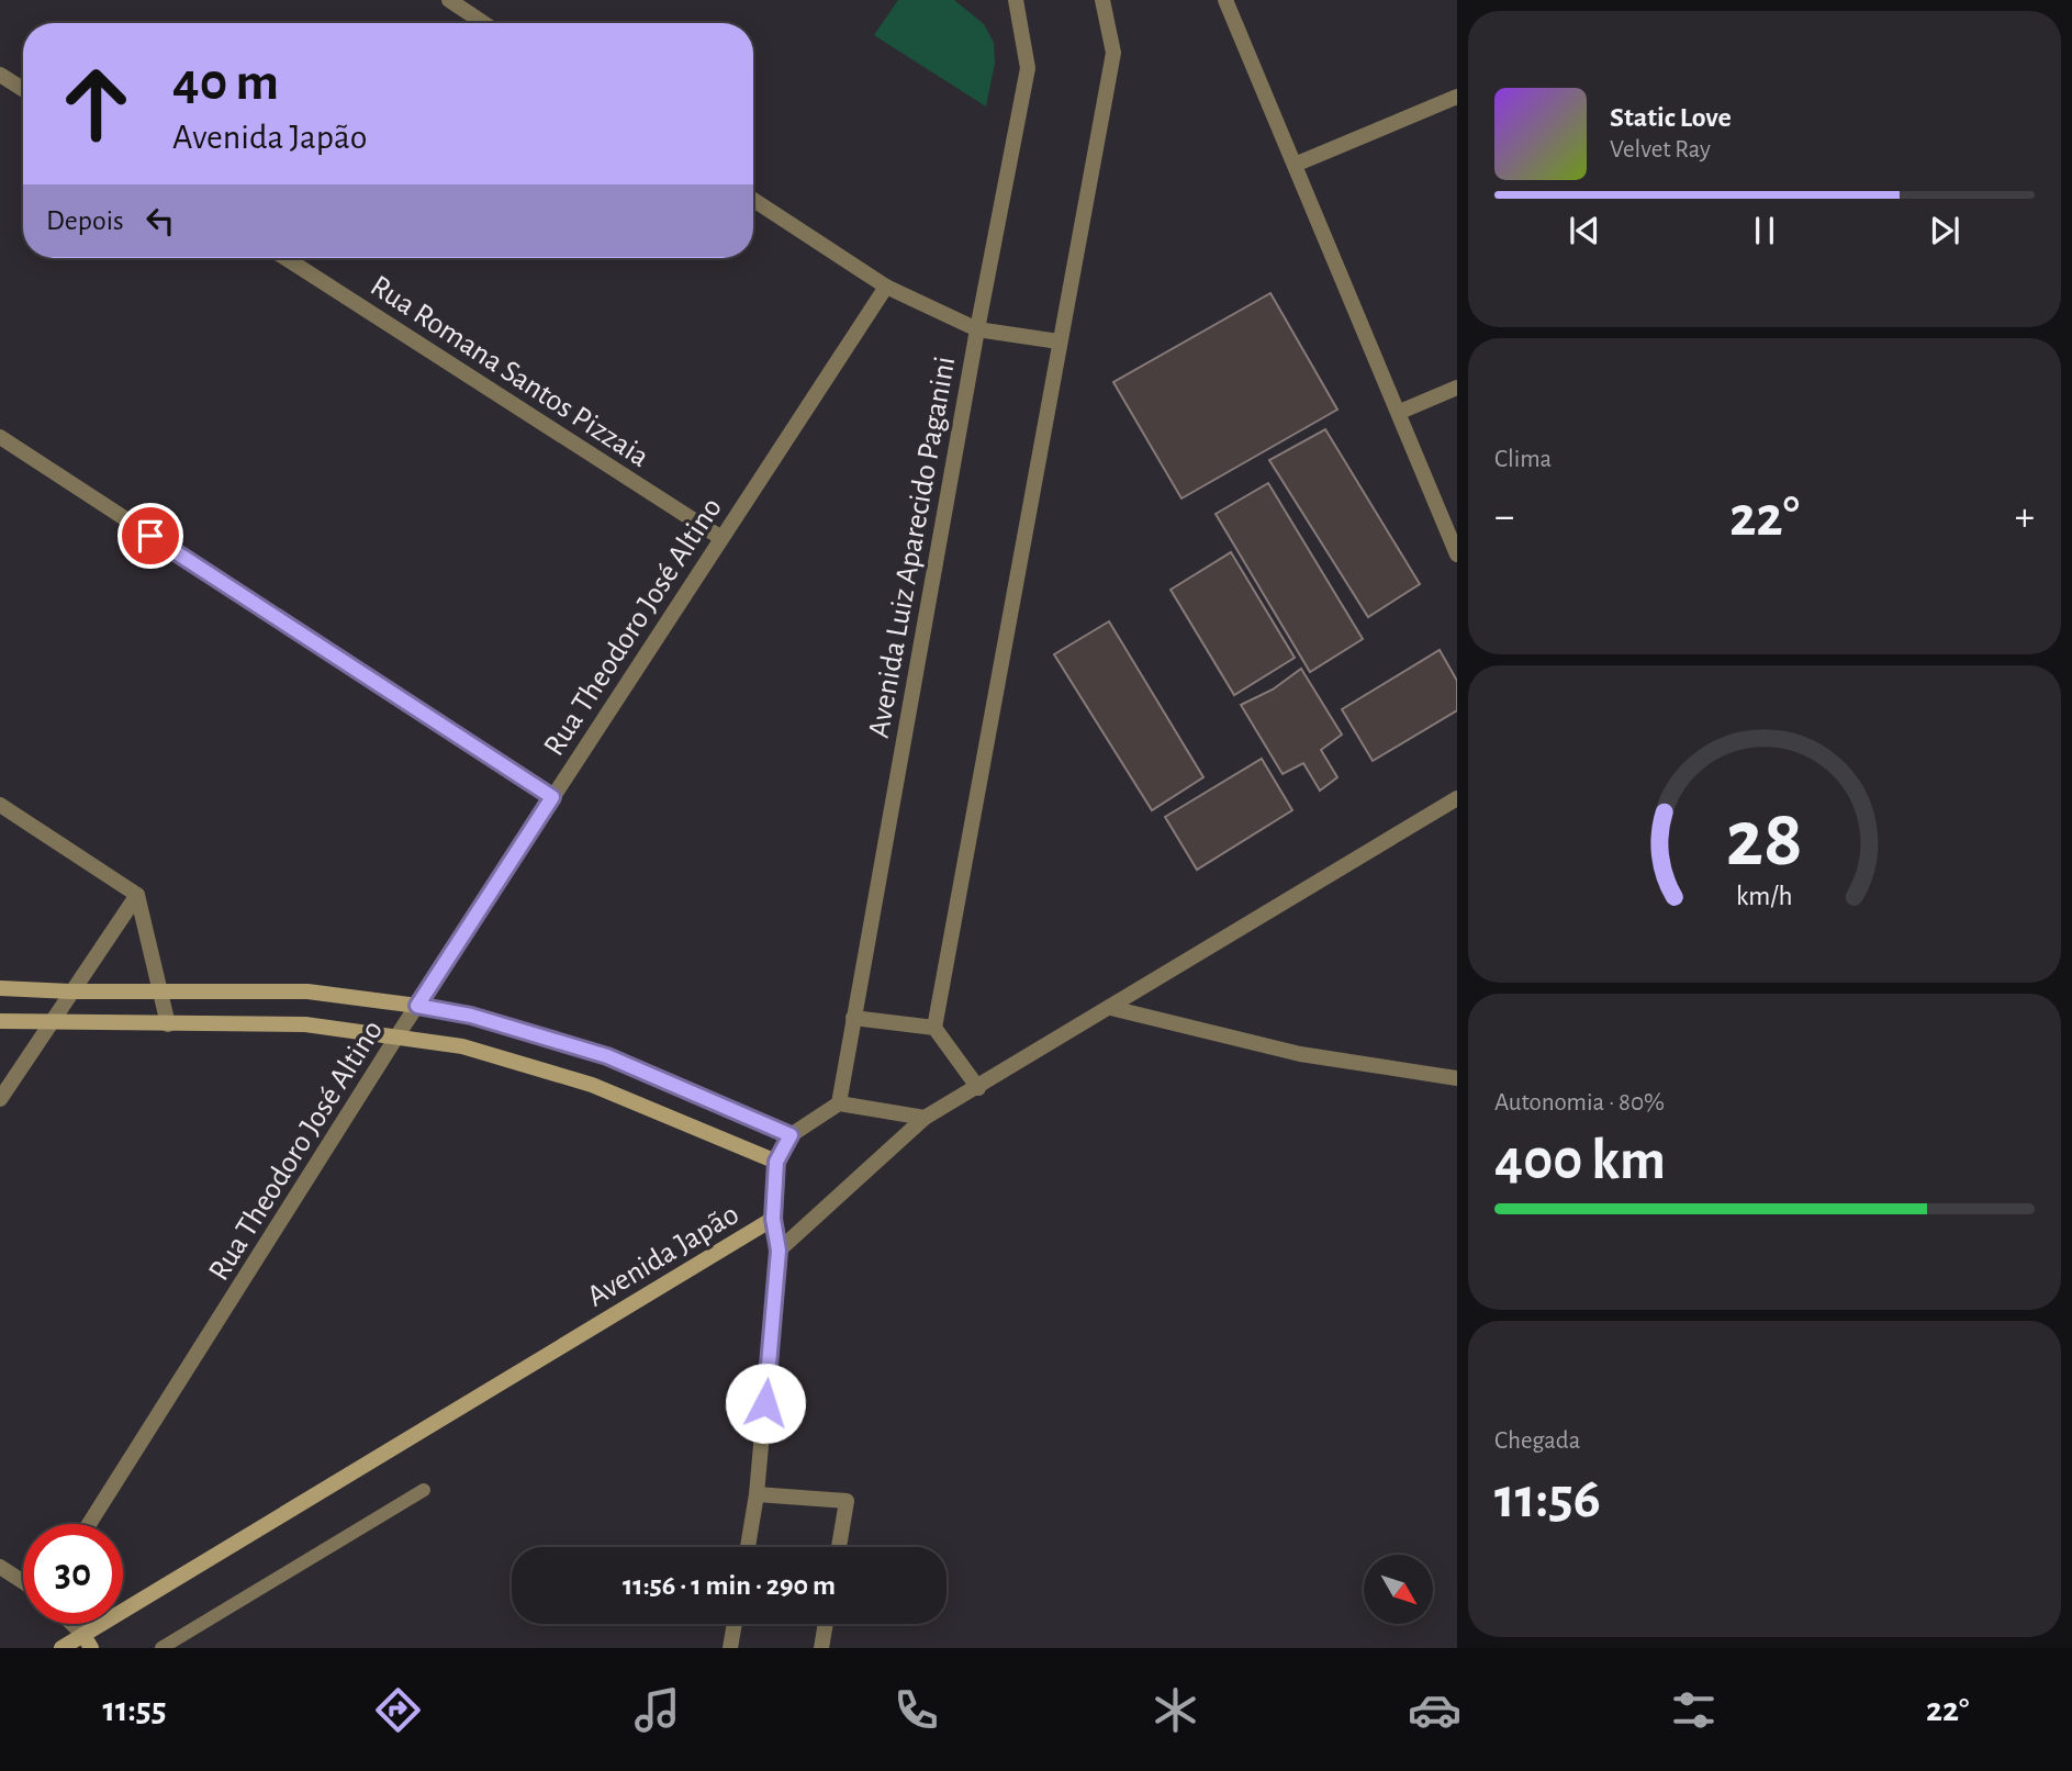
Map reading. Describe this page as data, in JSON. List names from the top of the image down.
{
  "streets": {
    "street": [
      "Rua Romana Santos Pizzaia",
      "Avenida Luiz Aparecido Paganini",
      "Rua Theodoro José Altino",
      "Avenida Japão"
    ]
  },
  "crossings": [
    ["Rua Romana Santos Pizzaia", "Rua Theodoro José Altino"],
    ["Avenida Luiz Aparecido Paganini", "Avenida Japão"]
  ],
  "north": "bottom right",
  "page": {
    "turn": ["40 m", "Avenida Japão"],
    "song": ["Static Love", "Velvet Ray"],
    "then": "Depois",
    "tile": [
      "Clima",
      ["Autonomia · 80%", "400 km"],
      ["Chegada", "11:56"]
    ],
    "heat": ["−", "22°", "+"],
    "limit": "30",
    "trip": "11:56 · 1 min · 290 m",
    "tabs": ["11:55", "22°"],
    "gauge": ["28", "km/h"]
  }
}
